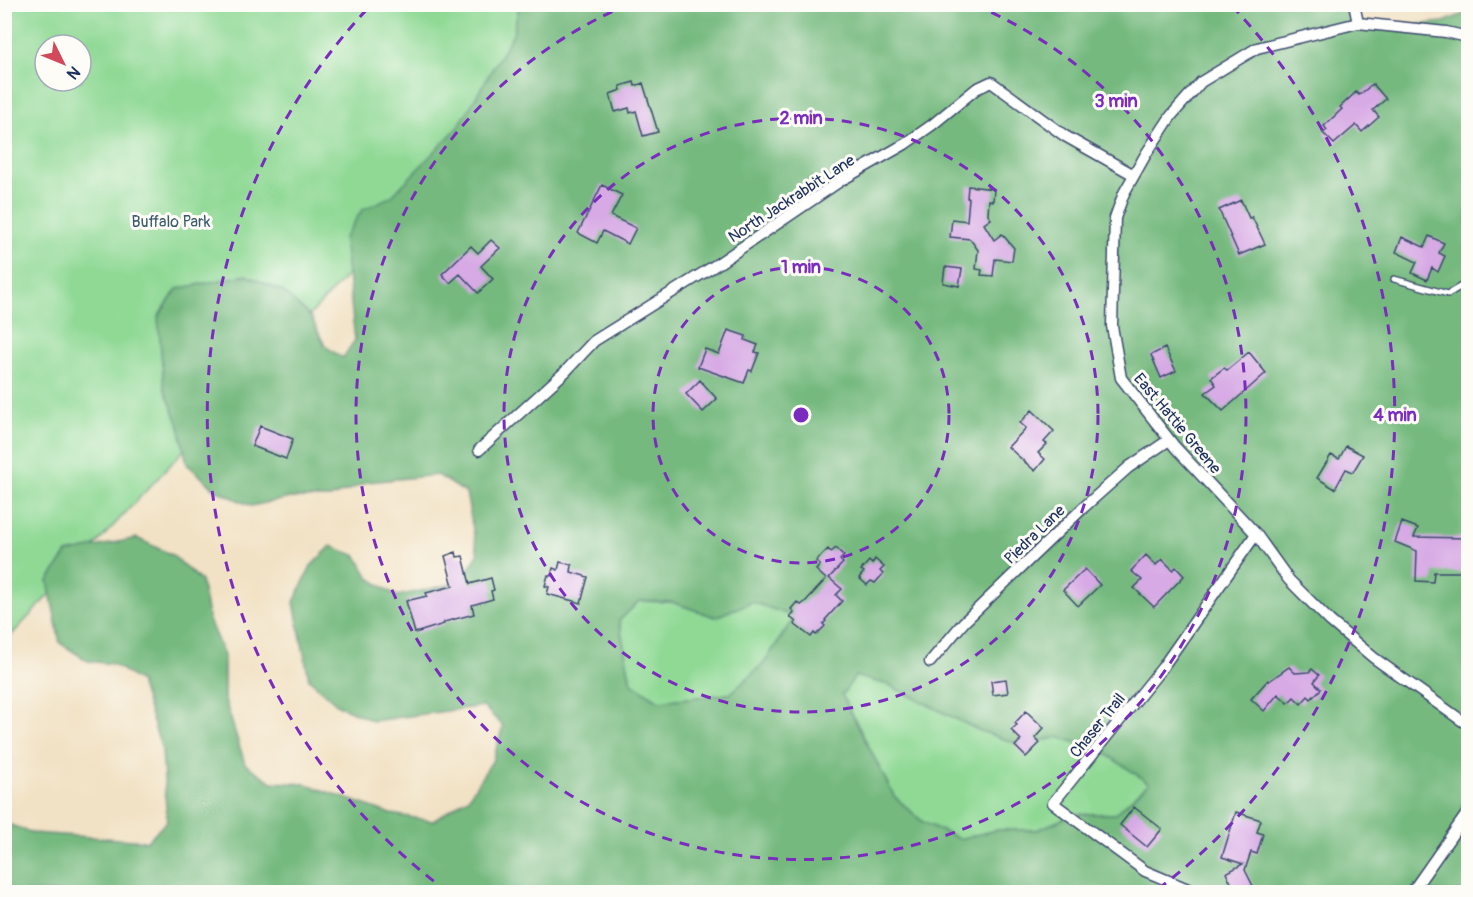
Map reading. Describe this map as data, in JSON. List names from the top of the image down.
{
  "streets": {
    "street": [
      "North Jackrabbit Lane",
      "East Hattie Greene",
      "Piedra Lane",
      "Chaser Trail"
    ]
  },
  "crossings": [
    ["North Jackrabbit Lane", "East Hattie Greene"],
    ["East Hattie Greene", "Piedra Lane"],
    ["East Hattie Greene", "Chaser Trail"]
  ],
  "parks": ["Buffalo Park"],
  "north": "bottom right",
  "rings": [
    "3 min",
    "2 min",
    "1 min",
    "4 min"
  ]
}
